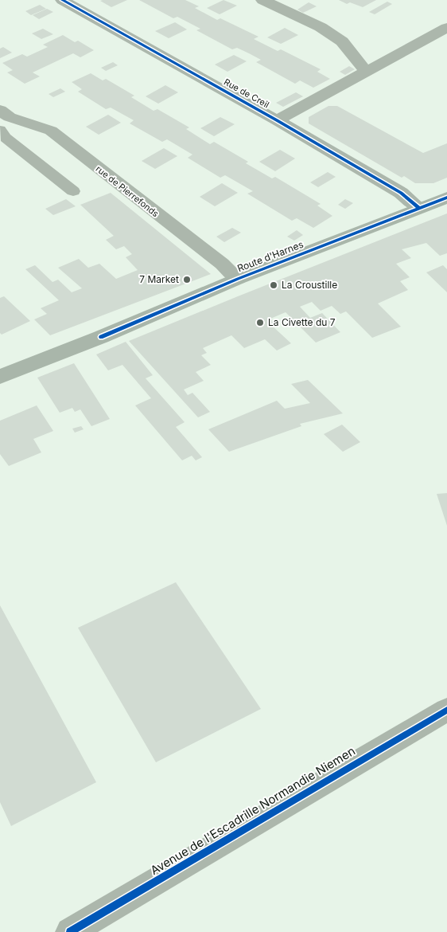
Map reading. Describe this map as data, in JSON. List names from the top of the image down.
{
  "streets": {
    "main road": ["Route d'Harnes"],
    "street": ["Rue de Creil", "rue de Pierrefonds", "Avenue de l'Escadrille Normandie Niemen"]
  },
  "crossings": [
    ["Rue de Creil", "Route d'Harnes"],
    ["rue de Pierrefonds", "Route d'Harnes"]
  ],
  "places": ["7 Market", "La Croustille", "La Civette du 7"]
}
